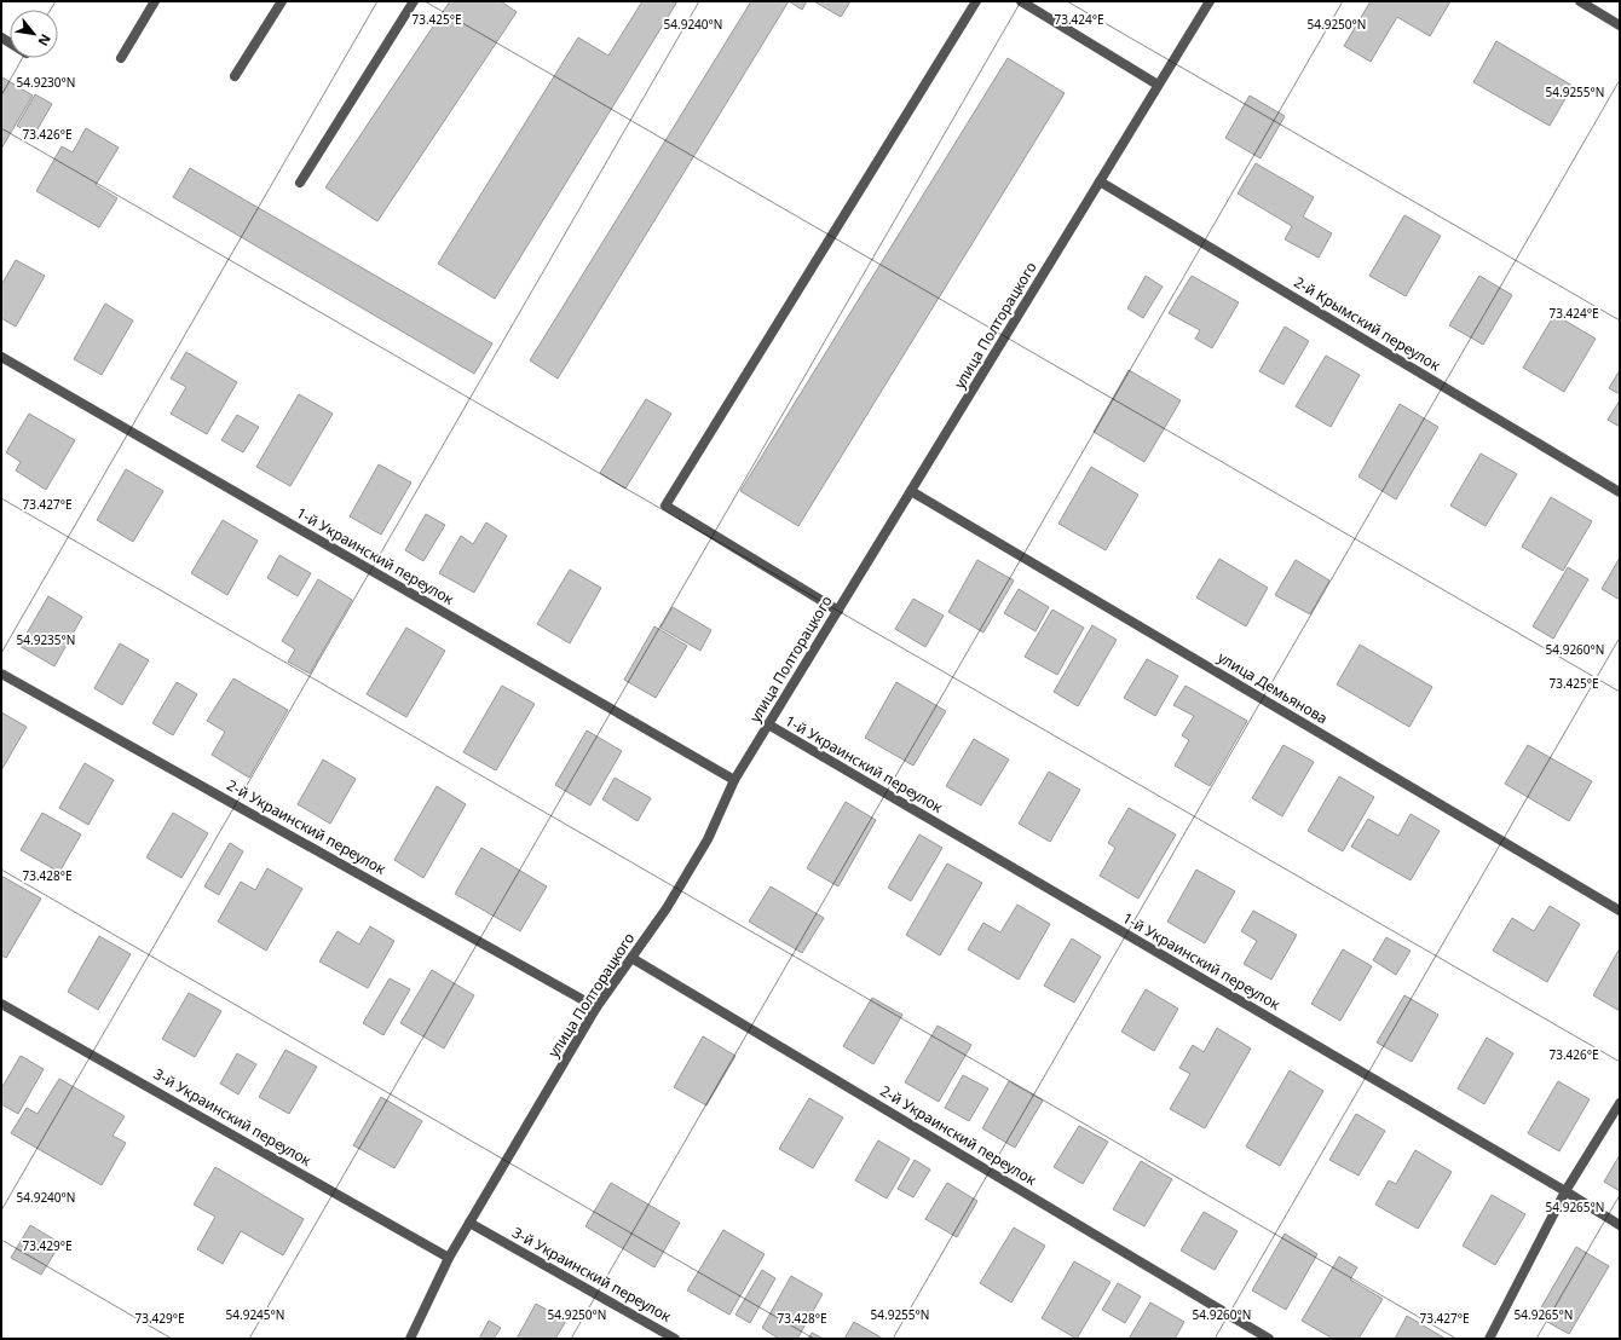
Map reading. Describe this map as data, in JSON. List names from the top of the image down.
{
  "streets": {
    "street": [
      "2-й Крымский переулок",
      "улица Полторацкого",
      "1-й Украинский переулок",
      "улица Демьянова",
      "2-й Украинский переулок",
      "3-й Украинский переулок"
    ]
  },
  "crossings": [
    ["2-й Крымский переулок", "улица Полторацкого"],
    ["улица Полторацкого", "1-й Украинский переулок"],
    ["улица Полторацкого", "улица Демьянова"],
    ["улица Полторацкого", "2-й Украинский переулок"],
    ["улица Полторацкого", "3-й Украинский переулок"]
  ],
  "north": "bottom right",
  "coordinates": [
    "73.425°E",
    "73.424°E",
    "54.9240°N",
    "54.9250°N",
    "54.9230°N",
    "54.9255°N",
    "73.426°E",
    "73.427°E",
    "54.9235°N",
    "54.9260°N",
    "73.428°E",
    "54.9265°N",
    "73.429°E",
    "54.9245°N"
  ]
}
